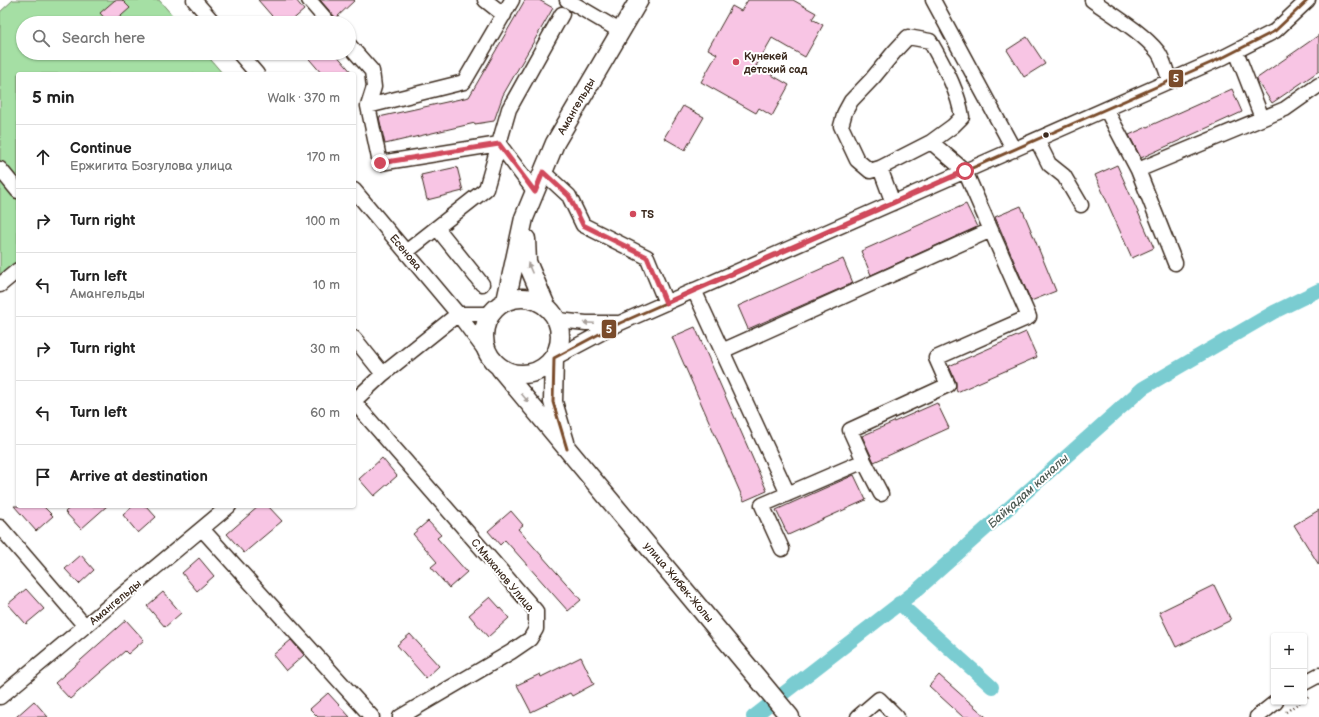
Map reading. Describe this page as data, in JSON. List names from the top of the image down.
{
  "streets": {
    "main road": ["Амангельды", "улица Жибек-Жолы"],
    "street": ["Есенова", "С.Мыханов Улица"]
  },
  "crossings": [
    ["Амангельды", "Есенова"],
    ["Амангельды", "улица Жибек-Жолы"],
    ["Есенова", "улица Жибек-Жолы"]
  ],
  "water": ["Байқадам каналы"],
  "places": ["Кунекей детский сад", "TS"],
  "lines": ["transit line 5"],
  "page": {
    "search": "Search here",
    "heading": ["5 min", "Walk · 370 m"],
    "list": [
      ["Continue", "Ержигита Бозгулова улица", "170 m"],
      ["Turn right", "100 m"],
      ["Turn left", "Амангельды", "10 m"],
      ["Turn right", "30 m"],
      ["Turn left", "60 m"],
      "Arrive at destination"
    ],
    "map_buttons": ["+", "−"]
  }
}
